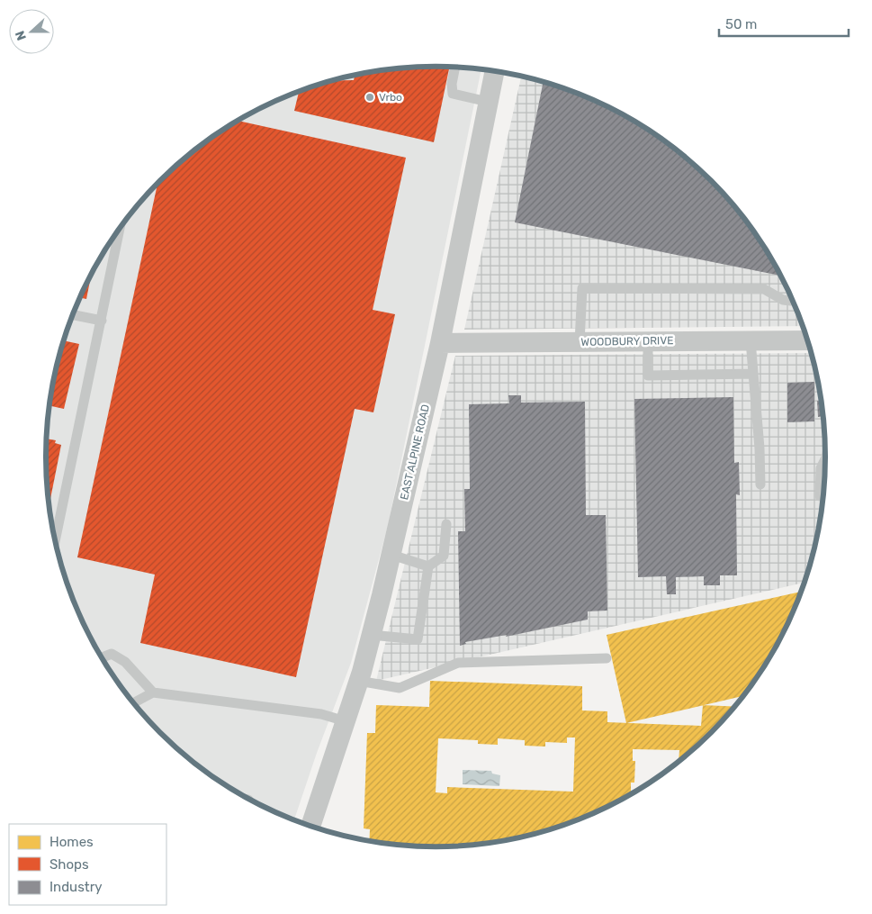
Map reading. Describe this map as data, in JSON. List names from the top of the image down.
{
  "streets": {
    "street": ["WOODBURY DRIVE", "EAST ALPINE ROAD"]
  },
  "crossings": [
    ["WOODBURY DRIVE", "EAST ALPINE ROAD"]
  ],
  "places": ["Vrbo"],
  "legend": ["Homes", "Shops", "Industry"],
  "scale_bar": "50 m",
  "north": "left"
}
